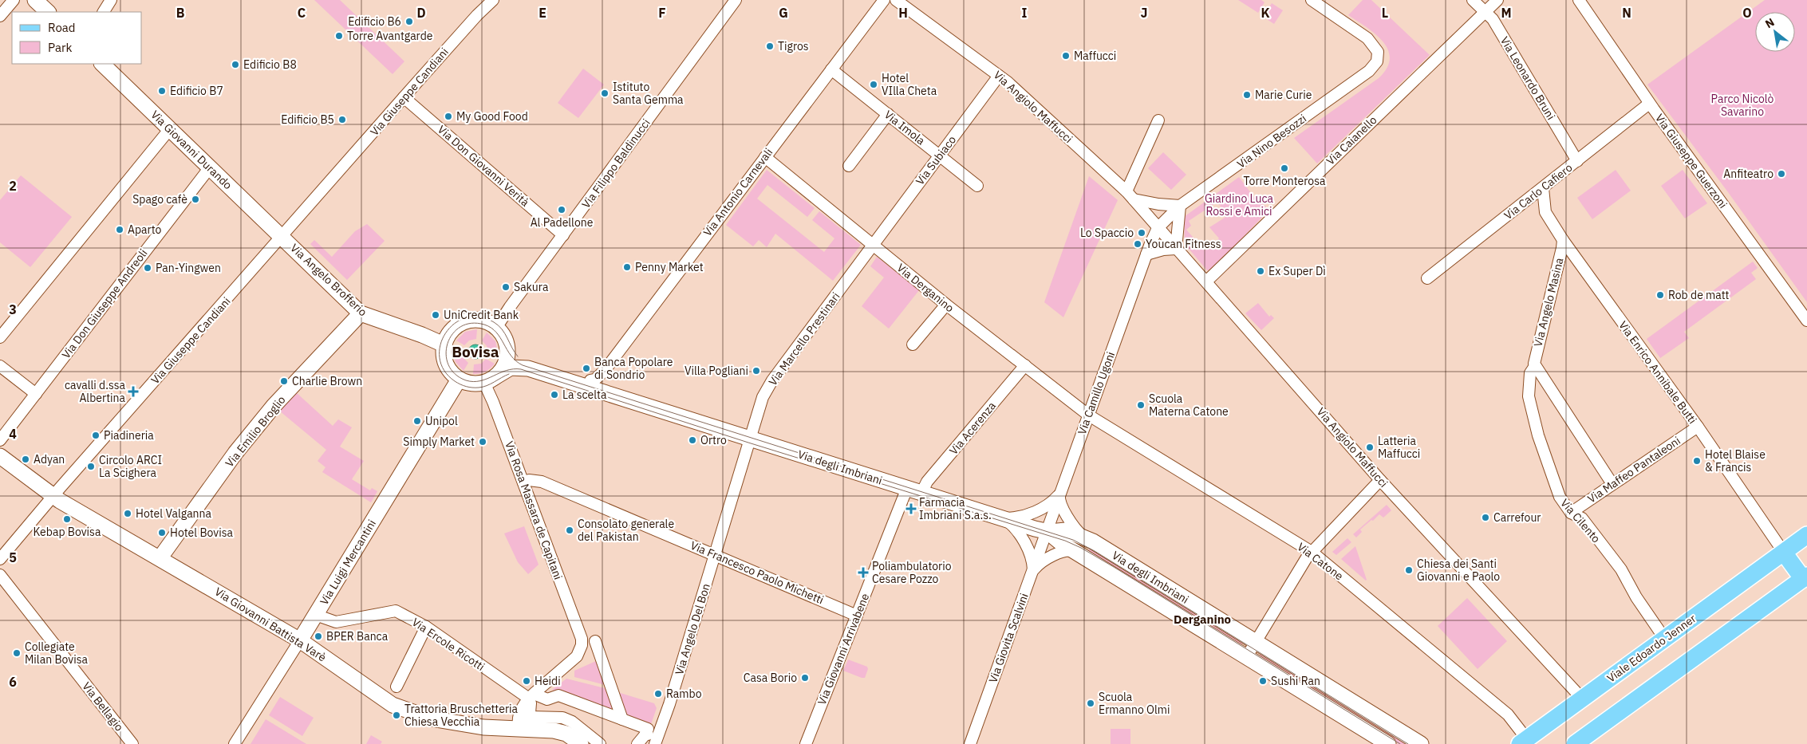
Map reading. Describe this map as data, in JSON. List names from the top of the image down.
{
  "streets": {
    "main road": ["Viale Edoardo Jenner"],
    "street": [
      "Via Leonardo Bruni",
      "Via Giuseppe Candiani",
      "Via Angiolo Maffucci",
      "Via Imola",
      "Via Caianello",
      "Via Nino Besozzi",
      "Via Giovanni Durando",
      "Via Subiaco",
      "Via Giuseppe Guerzoni",
      "Via Filippo Baldinucci",
      "Via Don Giovanni Verità",
      "Via Carlo Cafiero",
      "Via Antonio Carnevali",
      "Via Angelo Brofferio",
      "Via Derganino",
      "Via Angelo Masina",
      "Via Don Giuseppe Andreoli",
      "Via Marcello Prestinari",
      "Via Enrico Annibale Butti",
      "Via Camillo Ugoni",
      "Via Acerenza",
      "Via Emilio Broglio",
      "Via degli Imbriani",
      "Via Maffeo Pantaleoni",
      "Via Rosa Massara de Capitani",
      "Via Cilento",
      "Via Catone",
      "Via Luigi Mercantini",
      "Via Francesco Paolo Michetti",
      "Via Giovanni Battista Varè",
      "Via Angelo Del Bon",
      "Via Giovita Scalvini",
      "Via Ercole Ricotti",
      "Via Giovanni Arrivabene",
      "Via Bellagio"
    ]
  },
  "crossings": [
    ["Via Leonardo Bruni", "Via Caianello"],
    ["Via Leonardo Bruni", "Via Carlo Cafiero"],
    ["Via Giuseppe Candiani", "Via Giovanni Durando"],
    ["Via Giuseppe Candiani", "Via Don Giovanni Verità"],
    ["Via Giuseppe Candiani", "Via Angelo Brofferio"],
    ["Via Giuseppe Candiani", "Via Giovanni Battista Varè"],
    ["Via Angiolo Maffucci", "Via Caianello"],
    ["Via Angiolo Maffucci", "Via Nino Besozzi"],
    ["Via Angiolo Maffucci", "Via Subiaco"],
    ["Via Angiolo Maffucci", "Via Camillo Ugoni"],
    ["Via Angiolo Maffucci", "Viale Edoardo Jenner"],
    ["Via Imola", "Via Subiaco"],
    ["Via Imola", "Via Antonio Carnevali"],
    ["Via Nino Besozzi", "Via Camillo Ugoni"],
    ["Via Giovanni Durando", "Via Angelo Brofferio"],
    ["Via Giovanni Durando", "Via Don Giuseppe Andreoli"],
    ["Via Subiaco", "Via Derganino"],
    ["Via Subiaco", "Via Marcello Prestinari"],
    ["Via Giuseppe Guerzoni", "Via Carlo Cafiero"],
    ["Via Filippo Baldinucci", "Via Don Giovanni Verità"],
    ["Via Filippo Baldinucci", "Via Angelo Brofferio"],
    ["Via Filippo Baldinucci", "Via degli Imbriani"],
    ["Via Filippo Baldinucci", "Via Rosa Massara de Capitani"],
    ["Via Filippo Baldinucci", "Via Luigi Mercantini"],
    ["Via Carlo Cafiero", "Via Enrico Annibale Butti"],
    ["Via Antonio Carnevali", "Via Derganino"],
    ["Via Antonio Carnevali", "Via degli Imbriani"],
    ["Via Angelo Brofferio", "Via Emilio Broglio"],
    ["Via Angelo Brofferio", "Via degli Imbriani"],
    ["Via Angelo Brofferio", "Via Rosa Massara de Capitani"],
    ["Via Angelo Brofferio", "Via Luigi Mercantini"],
    ["Via Derganino", "Via Marcello Prestinari"],
    ["Via Derganino", "Via Camillo Ugoni"],
    ["Via Derganino", "Via Acerenza"],
    ["Via Derganino", "Via Catone"],
    ["Via Angelo Masina", "Via Enrico Annibale Butti"],
    ["Via Angelo Masina", "Via Cilento"],
    ["Via Marcello Prestinari", "Via degli Imbriani"],
    ["Via Marcello Prestinari", "Via Francesco Paolo Michetti"],
    ["Via Marcello Prestinari", "Via Angelo Del Bon"],
    ["Via Enrico Annibale Butti", "Via Maffeo Pantaleoni"],
    ["Via Enrico Annibale Butti", "Viale Edoardo Jenner"],
    ["Via Camillo Ugoni", "Via degli Imbriani"],
    ["Via Camillo Ugoni", "Via Catone"],
    ["Via Camillo Ugoni", "Via Giovita Scalvini"],
    ["Via Acerenza", "Via degli Imbriani"],
    ["Via Emilio Broglio", "Via Giovanni Battista Varè"],
    ["Via degli Imbriani", "Via Rosa Massara de Capitani"],
    ["Via degli Imbriani", "Via Luigi Mercantini"],
    ["Via degli Imbriani", "Via Giovita Scalvini"],
    ["Via degli Imbriani", "Via Giovanni Arrivabene"],
    ["Via Maffeo Pantaleoni", "Via Cilento"],
    ["Via Rosa Massara de Capitani", "Via Luigi Mercantini"],
    ["Via Rosa Massara de Capitani", "Via Francesco Paolo Michetti"],
    ["Via Rosa Massara de Capitani", "Via Ercole Ricotti"],
    ["Via Cilento", "Viale Edoardo Jenner"],
    ["Via Catone", "Viale Edoardo Jenner"],
    ["Via Luigi Mercantini", "Via Giovanni Battista Varè"],
    ["Via Luigi Mercantini", "Via Ercole Ricotti"],
    ["Via Francesco Paolo Michetti", "Via Angelo Del Bon"],
    ["Via Francesco Paolo Michetti", "Via Giovanni Arrivabene"]
  ],
  "districts": ["Bovisa", "Derganino"],
  "parks": ["Parco Nicolò Savarino", "Giardino Luca Rossi e Amici"],
  "places": {
    "other": [
      "Edificio B6",
      "Torre Avantgarde",
      "Tigros",
      "Maffucci",
      "Edificio B8",
      "Hotel VIlla Cheta",
      "Edificio B7",
      "Istituto Santa Gemma",
      "Marie Curie",
      "My Good Food",
      "Edificio B5",
      "Torre Monterosa",
      "Anfiteatro",
      "Spago cafè",
      "Al Padellone",
      "Aparto",
      "Lo Spaccio",
      "Youcan Fitness",
      "Penny Market",
      "Pan-Yingwen",
      "Ex Super Dì",
      "Sakura",
      "Rob de matt",
      "UniCredit Bank",
      "Banca Popolare di Sondrio",
      "Villa Pogliani",
      "Charlie Brown",
      "La scelta",
      "Scuola Materna Catone",
      "Unipol",
      "Piadineria",
      "Ortro",
      "Simply Market",
      "Latteria Maffucci",
      "Adyan",
      "Hotel Blaise & Francis",
      "Circolo ARCI La Scighera",
      "Hotel Valganna",
      "Carrefour",
      "Kebap Bovisa",
      "Consolato generale del Pakistan",
      "Hotel Bovisa",
      "Chiesa dei Santi Giovanni e Paolo",
      "BPER Banca",
      "Collegiate Milan Bovisa",
      "Casa Borio",
      "Heidi",
      "Sushi Ran",
      "Rambo",
      "Scuola Ermanno Olmi",
      "Trattoria Bruschetteria Chiesa Vecchia"
    ],
    "health": ["cavalli d.ssa Albertina", "Farmacia Imbriani S.a.s.", "Poliambulatorio Cesare Pozzo"]
  },
  "legend": ["Road", "Park"],
  "north": "top left",
  "grid": {
    "columns": [
      "B",
      "C",
      "D",
      "E",
      "F",
      "G",
      "H",
      "I",
      "J",
      "K",
      "L",
      "M",
      "N",
      "O"
    ],
    "rows": [
      "2",
      "3",
      "4",
      "5",
      "6"
    ]
  }
}
